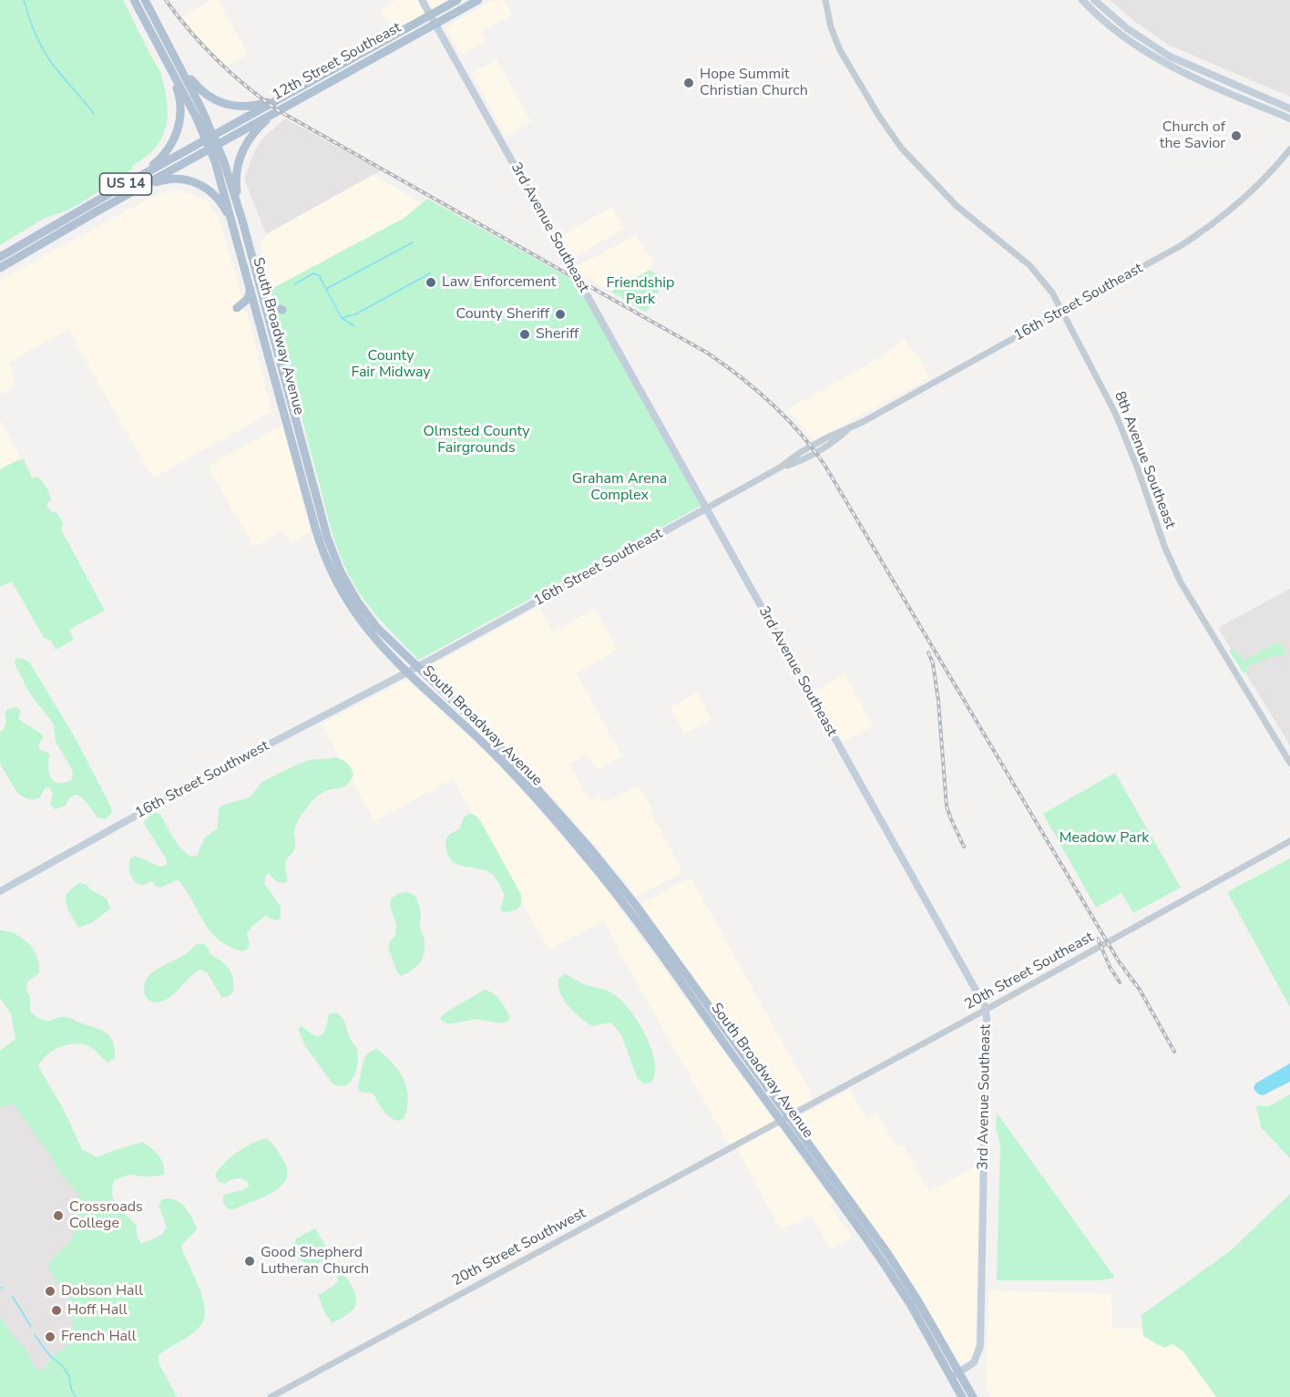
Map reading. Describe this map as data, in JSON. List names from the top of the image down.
{
  "streets": {
    "main road": [
      "12th Street Southeast",
      "US 14",
      "3rd Avenue Southeast",
      "16th Street Southeast",
      "South Broadway Avenue",
      "16th Street Southwest"
    ],
    "street": ["8th Avenue Southeast", "20th Street Southeast", "20th Street Southwest"]
  },
  "crossings": [
    ["12th Street Southeast", "US 14"],
    ["12th Street Southeast", "3rd Avenue Southeast"],
    ["12th Street Southeast", "South Broadway Avenue"],
    ["US 14", "South Broadway Avenue"],
    ["3rd Avenue Southeast", "16th Street Southeast"],
    ["3rd Avenue Southeast", "South Broadway Avenue"],
    ["3rd Avenue Southeast", "20th Street Southeast"],
    ["16th Street Southeast", "South Broadway Avenue"],
    ["16th Street Southeast", "8th Avenue Southeast"],
    ["16th Street Southeast", "16th Street Southwest"],
    ["South Broadway Avenue", "16th Street Southwest"],
    ["South Broadway Avenue", "20th Street Southeast"],
    ["South Broadway Avenue", "20th Street Southwest"],
    ["20th Street Southeast", "20th Street Southwest"]
  ],
  "parks": [
    "Friendship Park",
    "County Fair Midway",
    "Olmsted County Fairgrounds",
    "Graham Arena Complex",
    "Meadow Park"
  ],
  "places": [
    "Hope Summit Christian Church",
    "Church of the Savior",
    "Law Enforcement",
    "County Sheriff",
    "Sheriff",
    "Crossroads College",
    "Good Shepherd Lutheran Church",
    "Dobson Hall",
    "Hoff Hall",
    "French Hall"
  ]
}
